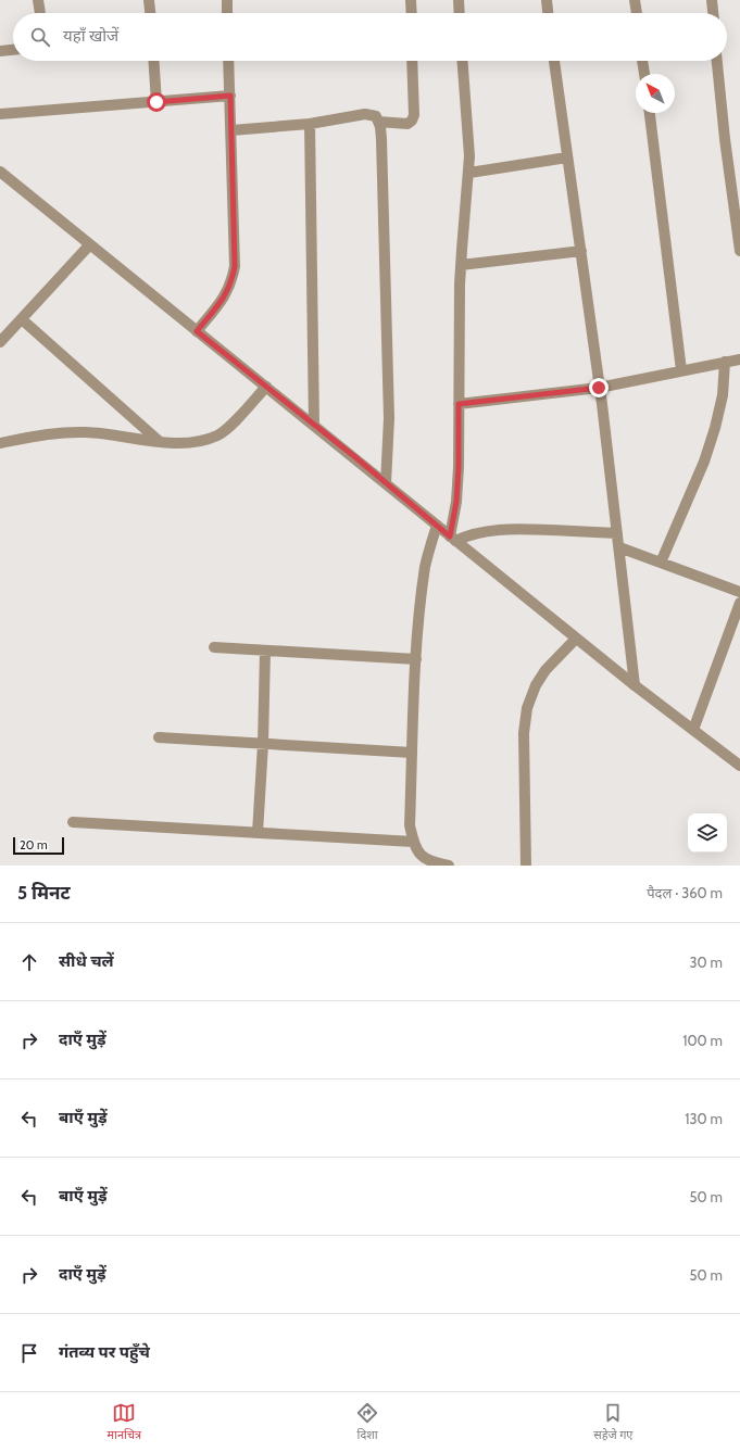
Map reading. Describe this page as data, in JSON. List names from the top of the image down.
{
  "scale_bar": "20 m",
  "north": "top left",
  "page": {
    "search": "यहाँ खोजें",
    "scale": "20 m",
    "heading": ["5 मिनट", "पैदल · 360 m"],
    "list": [
      ["सीधे चलें", "30 m"],
      ["दाएँ मुड़ें", "100 m"],
      ["बाएँ मुड़ें", "130 m"],
      ["बाएँ मुड़ें", "50 m"],
      ["दाएँ मुड़ें", "50 m"],
      "गंतव्य पर पहुँचे"
    ],
    "nav": ["मानचित्र", "दिशा", "सहेजे गए"]
  }
}
